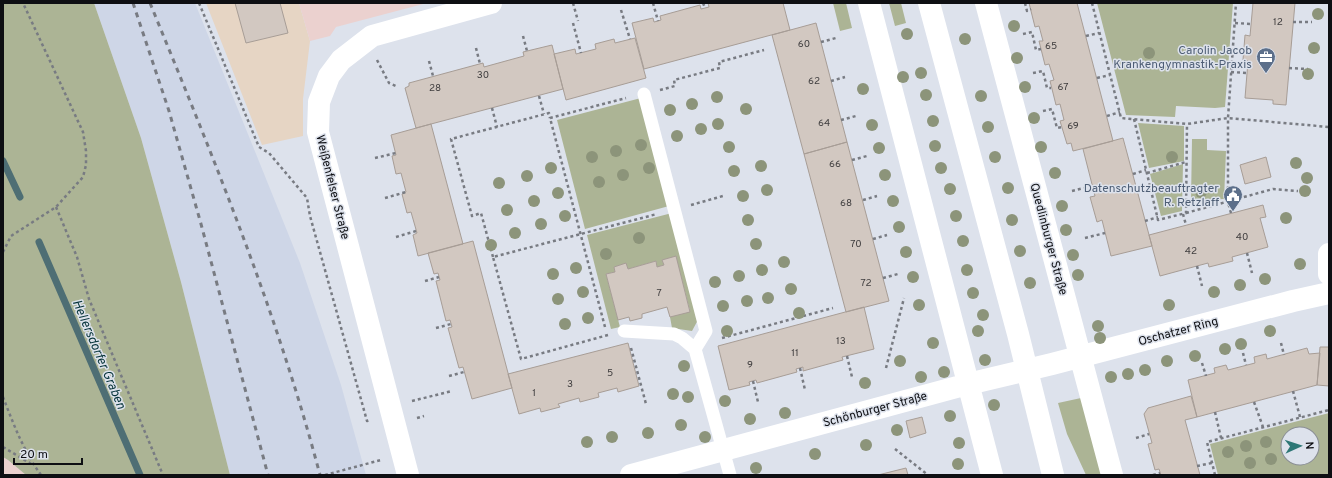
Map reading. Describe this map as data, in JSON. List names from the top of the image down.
{
  "streets": {
    "street": [
      "Weißenfelser Straße",
      "Quedlinburger Straße",
      "Oschatzer Ring",
      "Schönburger Straße"
    ]
  },
  "crossings": [
    ["Quedlinburger Straße", "Oschatzer Ring"],
    ["Oschatzer Ring", "Schönburger Straße"]
  ],
  "water": ["Hellersdorfer Graben"],
  "places": {
    "office": ["Carolin Jacob Krankengymnastik-Praxis"],
    "public building": ["Datenschutzbeauftragter R. Retzlaff"]
  },
  "house_numbers": [
    "12",
    "60",
    "65",
    "30",
    "62",
    "67",
    "28",
    "64",
    "69",
    "66",
    "68",
    "40",
    "70",
    "42",
    "72",
    "7",
    "13",
    "11",
    "9",
    "5",
    "3",
    "1"
  ],
  "scale_bar": "20 m",
  "north": "right"
}
